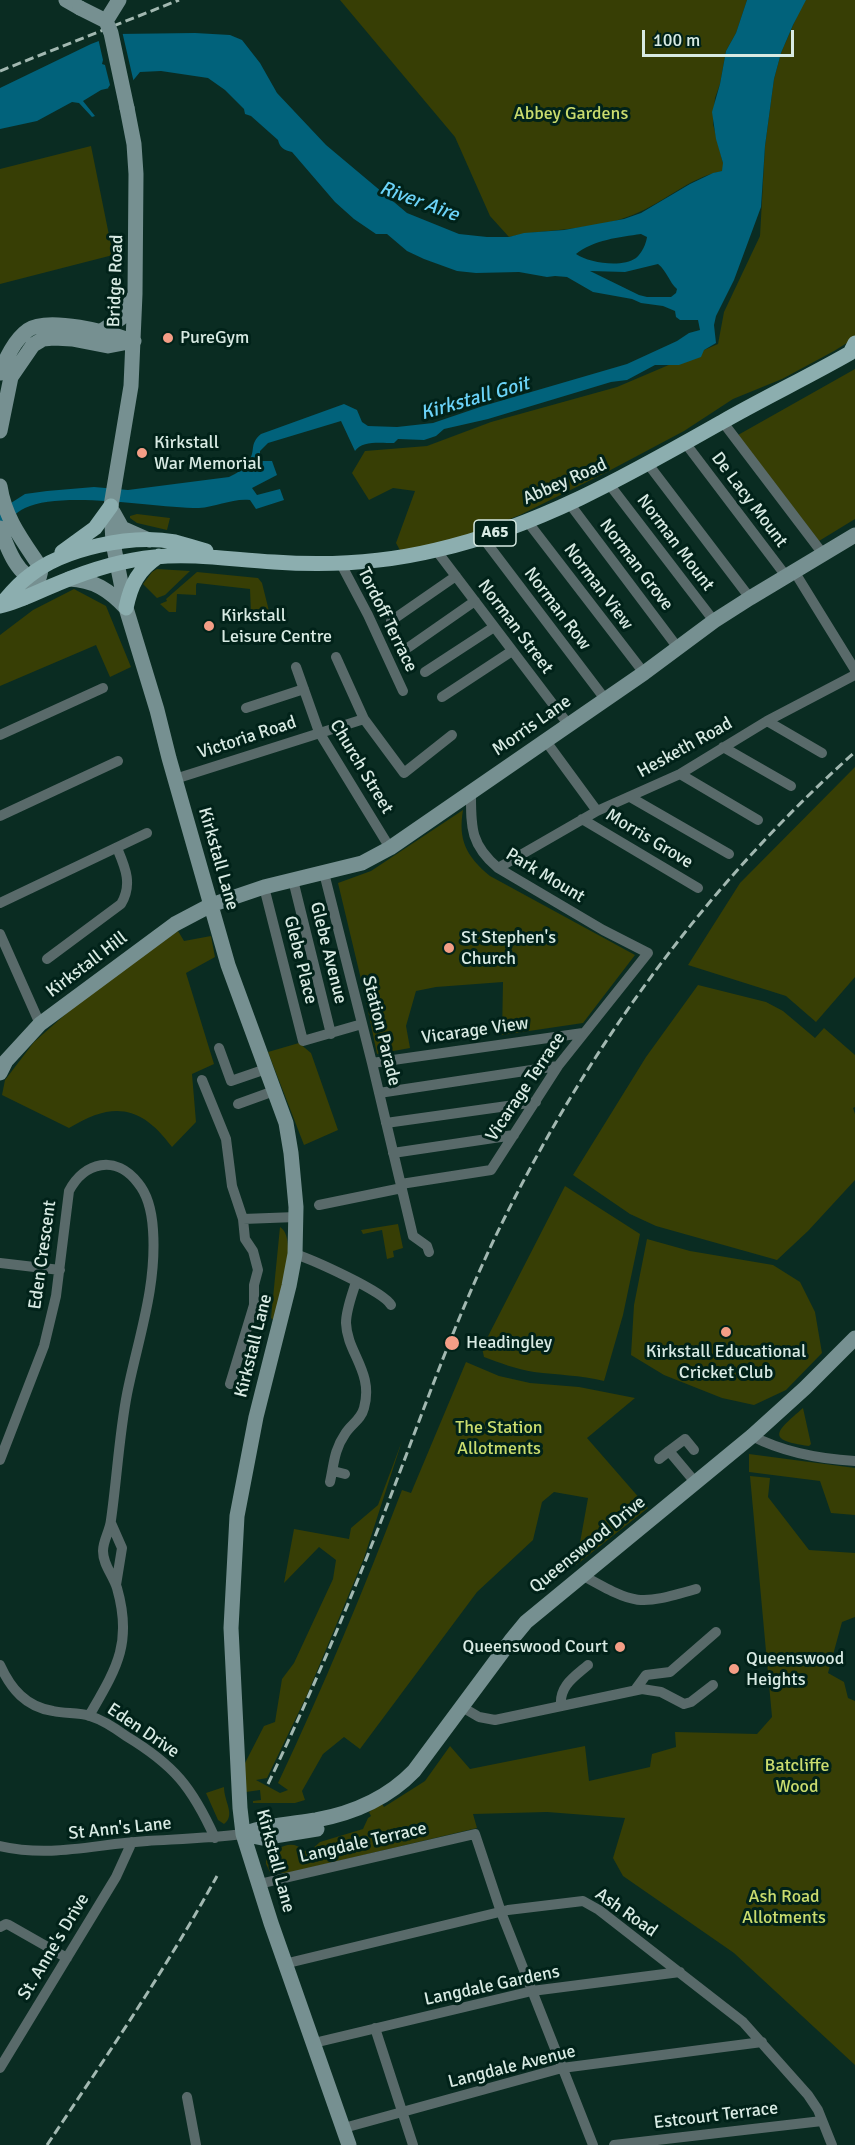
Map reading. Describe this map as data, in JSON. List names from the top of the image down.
{
  "streets": {
    "main road": ["Abbey Road", "A65"],
    "street": [
      "Bridge Road",
      "De Lacy Mount",
      "Norman Mount",
      "Norman Grove",
      "Norman View",
      "Norman Row",
      "Tordoff Terrace",
      "Norman Street",
      "Morris Lane",
      "Victoria Road",
      "Hesketh Road",
      "Church Street",
      "Morris Grove",
      "Kirkstall Lane",
      "Park Mount",
      "Glebe Avenue",
      "Glebe Place",
      "Kirkstall Hill",
      "Station Parade",
      "Vicarage View",
      "Vicarage Terrace",
      "Eden Crescent",
      "Queenswood Drive",
      "Eden Drive",
      "St Ann's Lane",
      "Langdale Terrace",
      "Ash Road",
      "St. Anne's Drive",
      "Langdale Gardens",
      "Langdale Avenue",
      "Estcourt Terrace"
    ]
  },
  "crossings": [
    ["Bridge Road", "Abbey Road"],
    ["Bridge Road", "A65"],
    ["Bridge Road", "Kirkstall Lane"],
    ["Abbey Road", "De Lacy Mount"],
    ["Abbey Road", "A65"],
    ["Abbey Road", "Norman Mount"],
    ["Abbey Road", "Norman Grove"],
    ["Abbey Road", "Norman View"],
    ["Abbey Road", "Norman Row"],
    ["Abbey Road", "Tordoff Terrace"],
    ["Abbey Road", "Norman Street"],
    ["Abbey Road", "Kirkstall Lane"],
    ["De Lacy Mount", "Morris Lane"],
    ["De Lacy Mount", "Hesketh Road"],
    ["A65", "Kirkstall Lane"],
    ["Norman Mount", "Morris Lane"],
    ["Norman Grove", "Morris Lane"],
    ["Norman View", "Morris Lane"],
    ["Norman Row", "Morris Lane"],
    ["Norman Street", "Morris Lane"],
    ["Morris Lane", "Church Street"],
    ["Morris Lane", "Kirkstall Lane"],
    ["Morris Lane", "Park Mount"],
    ["Morris Lane", "Glebe Avenue"],
    ["Morris Lane", "Glebe Place"],
    ["Morris Lane", "Kirkstall Hill"],
    ["Morris Lane", "Station Parade"],
    ["Victoria Road", "Church Street"],
    ["Victoria Road", "Kirkstall Lane"],
    ["Hesketh Road", "Morris Grove"],
    ["Hesketh Road", "Park Mount"],
    ["Kirkstall Lane", "Kirkstall Hill"],
    ["Kirkstall Lane", "Queenswood Drive"],
    ["Kirkstall Lane", "St Ann's Lane"],
    ["Kirkstall Lane", "Langdale Terrace"],
    ["Kirkstall Lane", "Ash Road"],
    ["Kirkstall Lane", "Langdale Gardens"],
    ["Kirkstall Lane", "Langdale Avenue"],
    ["Park Mount", "Vicarage Terrace"],
    ["Glebe Avenue", "Glebe Place"],
    ["Station Parade", "Vicarage View"],
    ["Station Parade", "Vicarage Terrace"],
    ["Vicarage View", "Vicarage Terrace"],
    ["Eden Crescent", "Eden Drive"],
    ["Queenswood Drive", "St Ann's Lane"],
    ["Eden Drive", "St Ann's Lane"],
    ["St Ann's Lane", "St. Anne's Drive"],
    ["Langdale Terrace", "Ash Road"],
    ["Ash Road", "Langdale Gardens"],
    ["Ash Road", "Langdale Avenue"],
    ["Ash Road", "Estcourt Terrace"]
  ],
  "water": ["River Aire", "Kirkstall Goit"],
  "parks": [
    "Abbey Gardens",
    "The Station Allotments",
    "Batcliffe Wood",
    "Ash Road Allotments"
  ],
  "places": [
    "PureGym",
    "Kirkstall War Memorial",
    "Kirkstall Leisure Centre",
    "St Stephen's Church",
    "Kirkstall Educational Cricket Club",
    "Headingley",
    "Queenswood Court",
    "Queenswood Heights"
  ],
  "scale_bar": "100 m"
}
